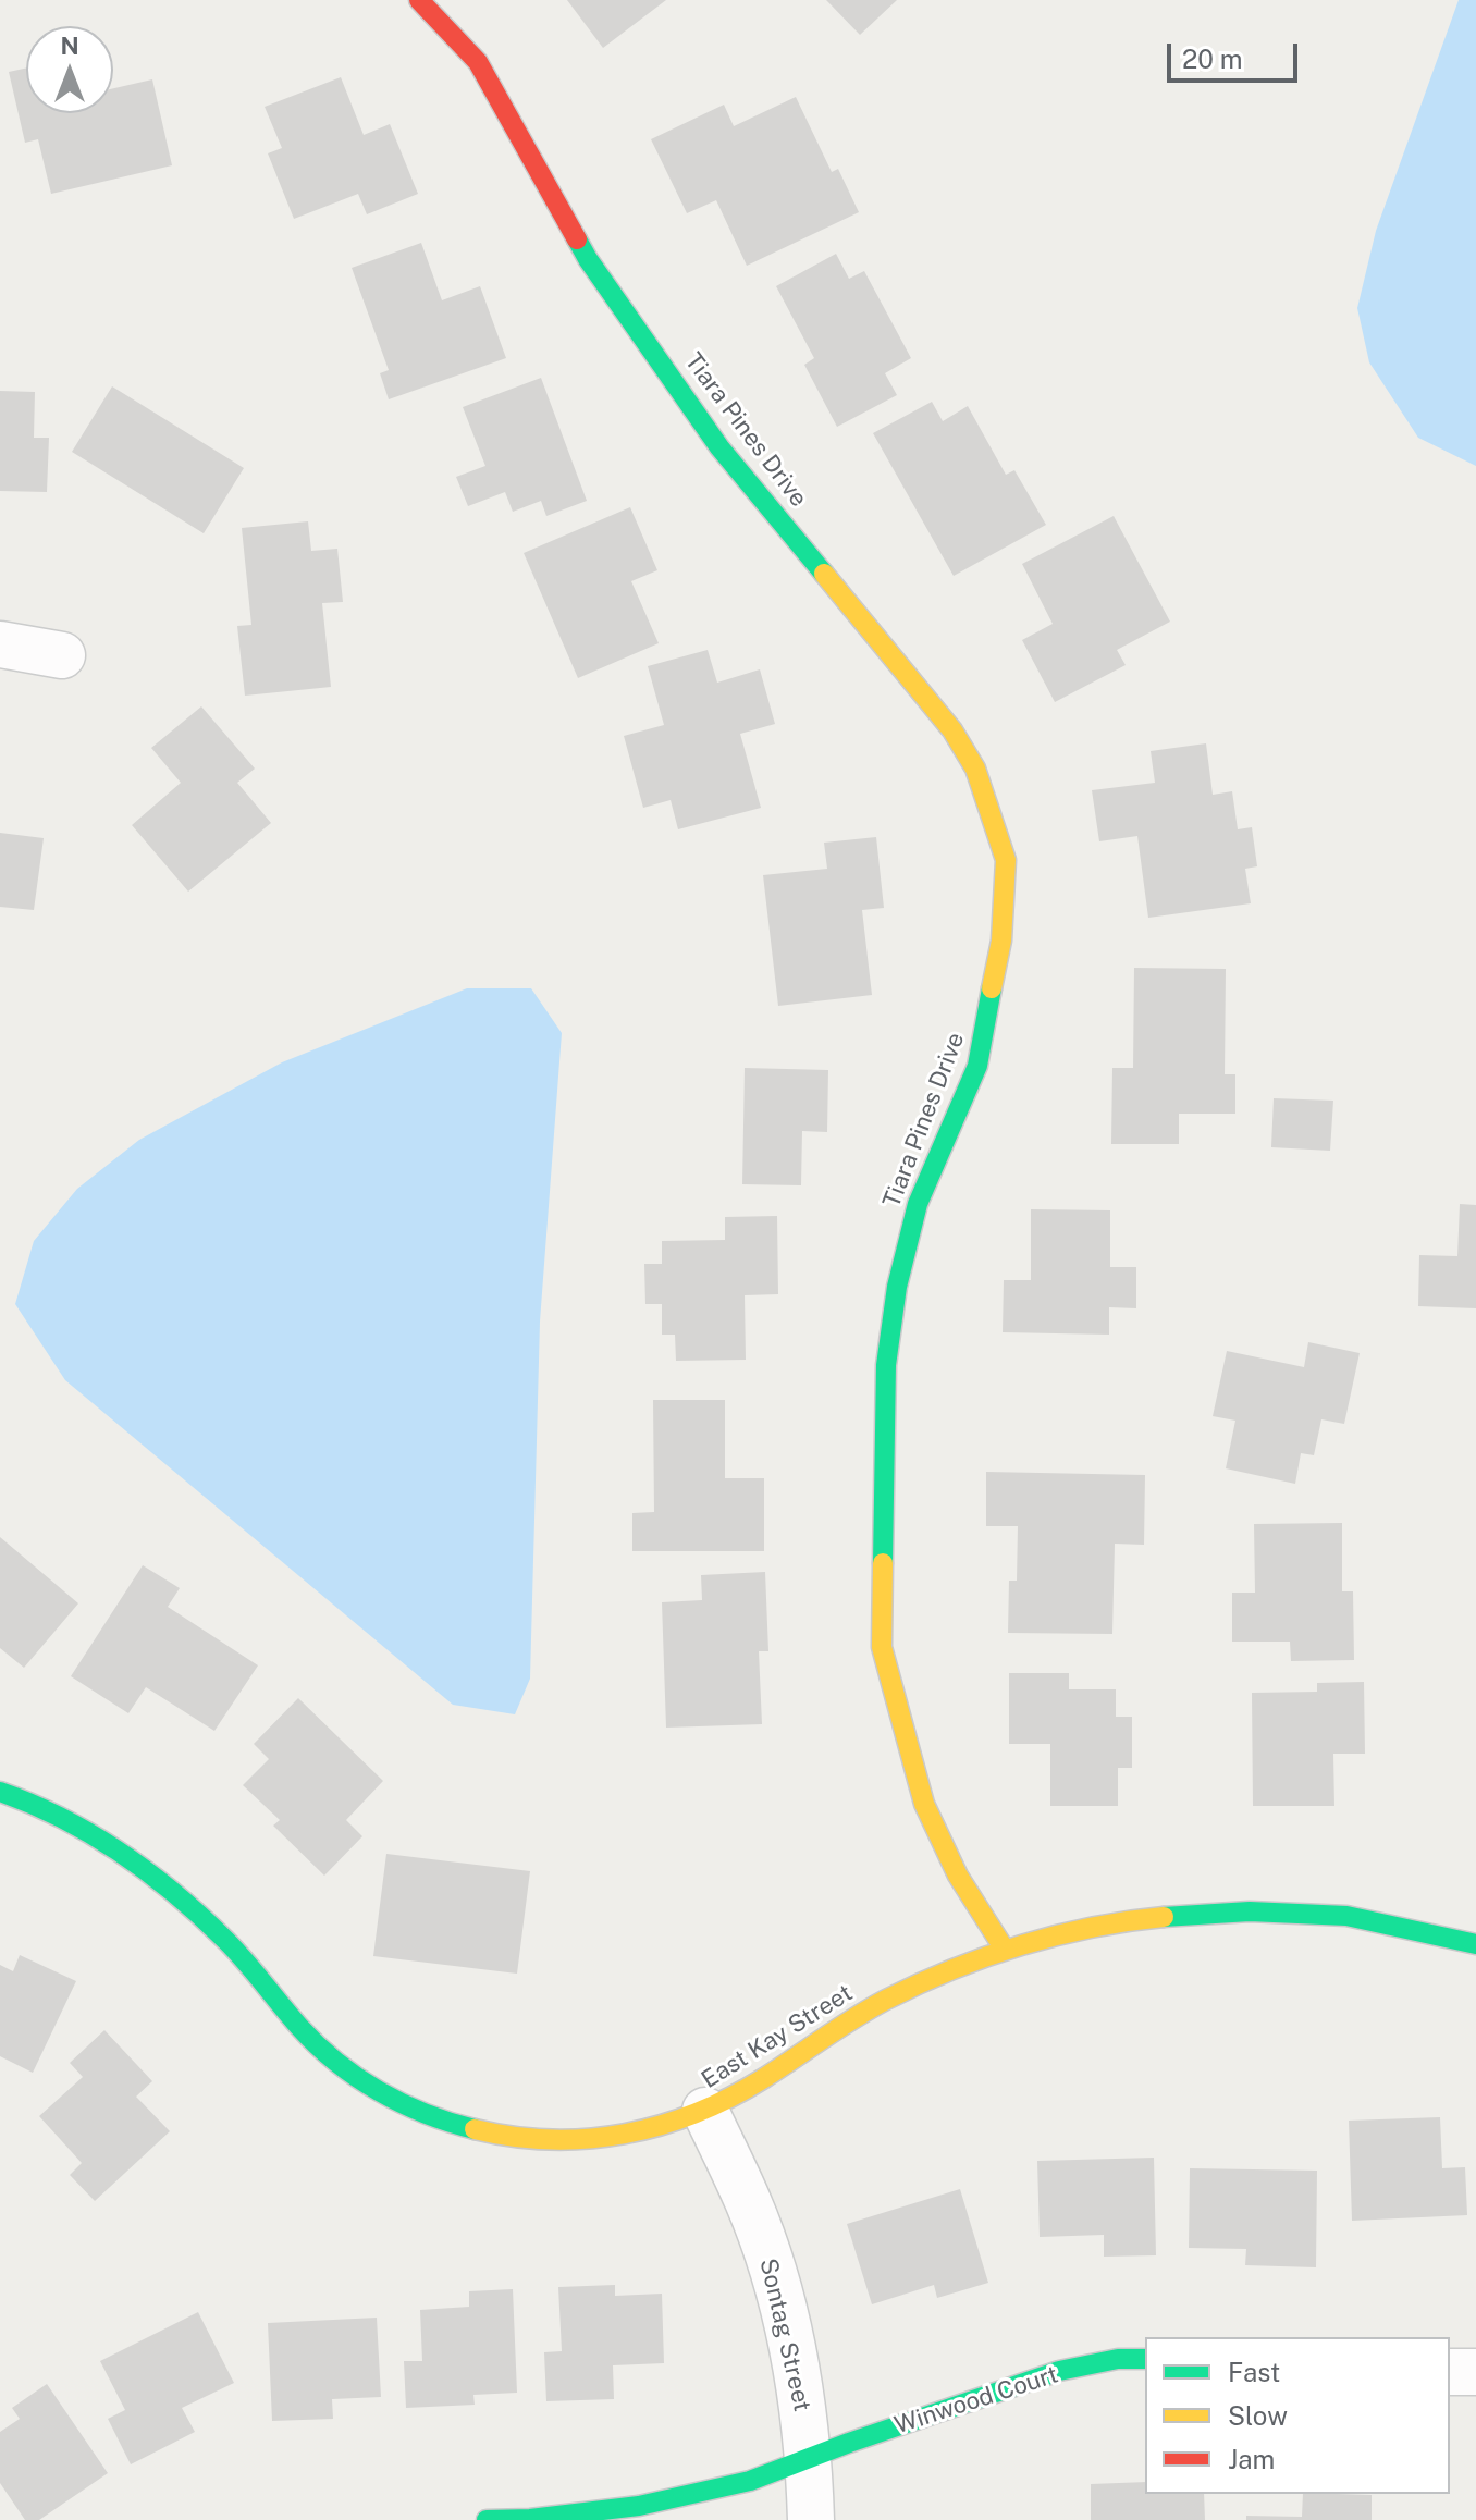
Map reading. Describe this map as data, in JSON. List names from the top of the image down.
{
  "streets": {
    "street": [
      "Tiara Pines Drive",
      "East Kay Street",
      "Sontag Street",
      "Winwood Court"
    ]
  },
  "crossings": [
    ["Tiara Pines Drive", "East Kay Street"],
    ["East Kay Street", "Sontag Street"],
    ["Sontag Street", "Winwood Court"]
  ],
  "legend": ["Fast", "Slow", "Jam"],
  "scale_bar": "20 m",
  "north": "top"
}
